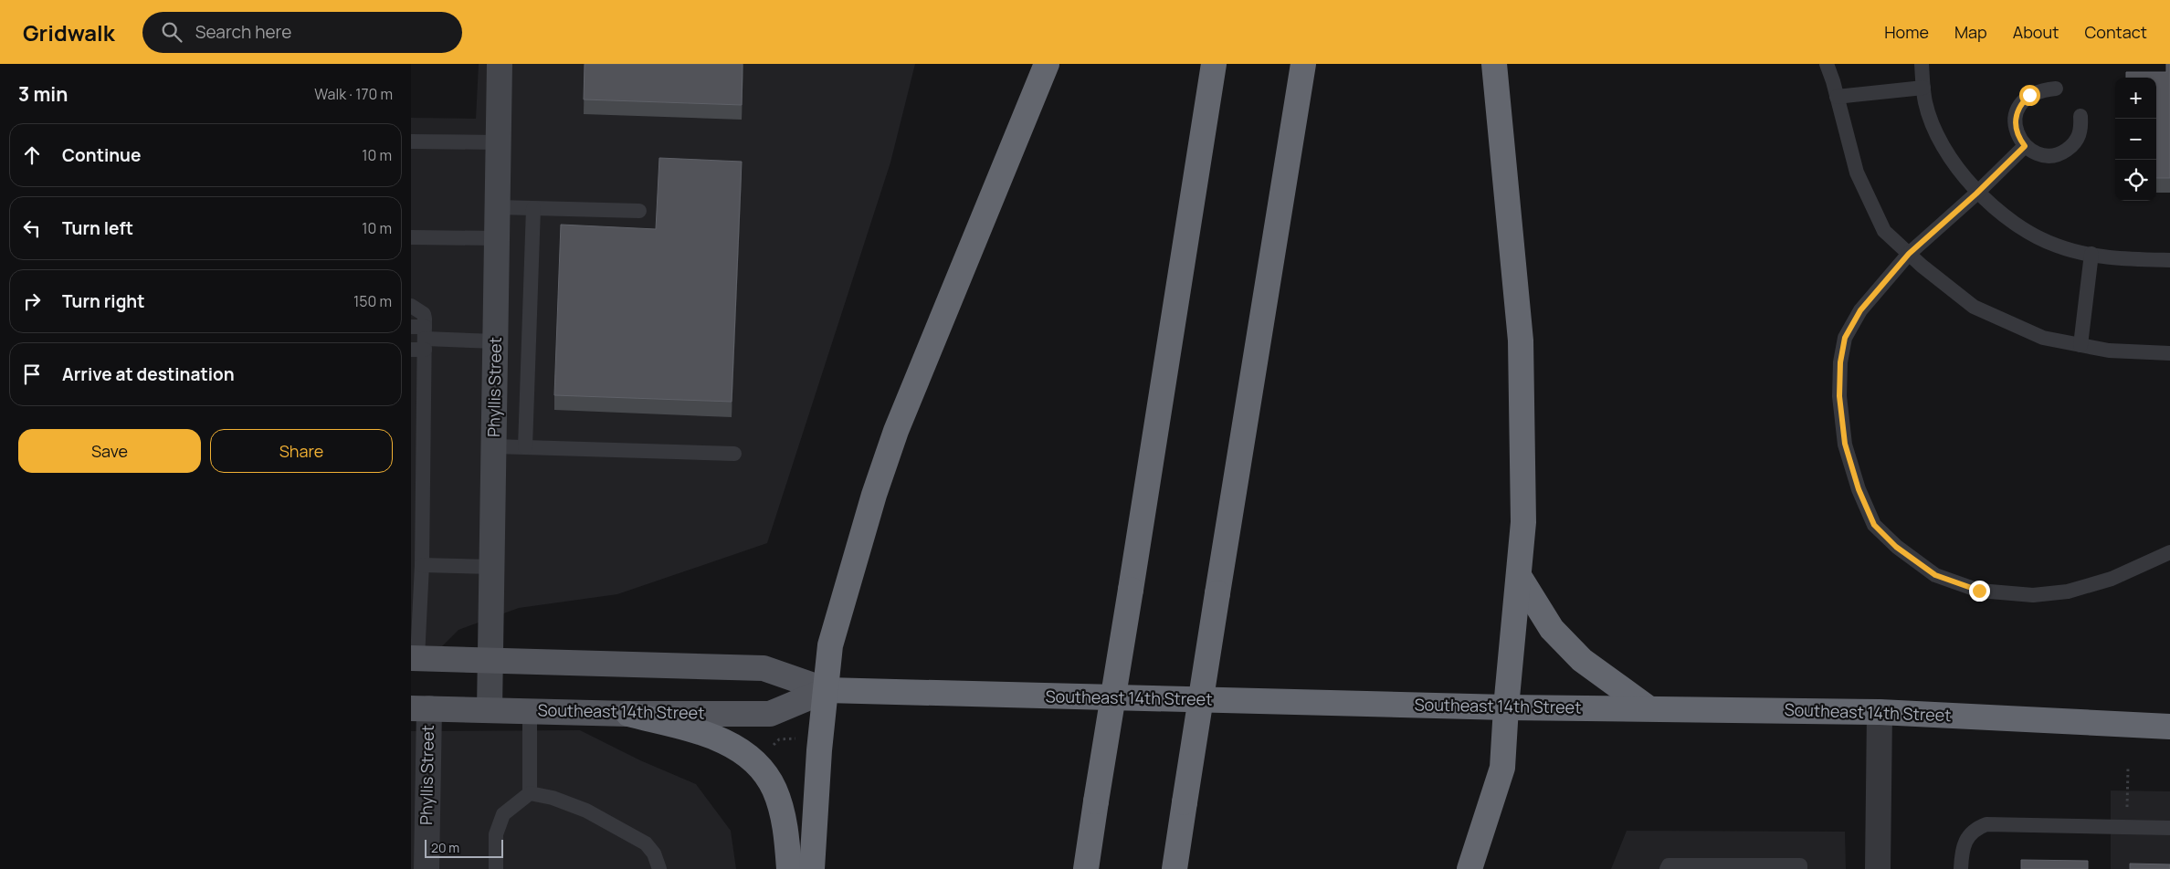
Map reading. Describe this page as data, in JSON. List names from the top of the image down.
{
  "streets": {
    "highway": ["Southeast 14th Street"],
    "street": ["Phyllis Street"]
  },
  "crossings": [
    ["Phyllis Street", "Southeast 14th Street"]
  ],
  "scale_bar": "20 m",
  "page": {
    "header": "Gridwalk",
    "search": "Search here",
    "nav": [
      "Home",
      "Map",
      "About",
      "Contact"
    ],
    "heading": ["3 min", "Walk · 170 m"],
    "map_buttons": ["+", "−"],
    "list": [
      ["Continue", "10 m"],
      ["Turn left", "10 m"],
      ["Turn right", "150 m"],
      "Arrive at destination"
    ],
    "buttons": ["Save", "Share"],
    "scale": "20 m"
  }
}
